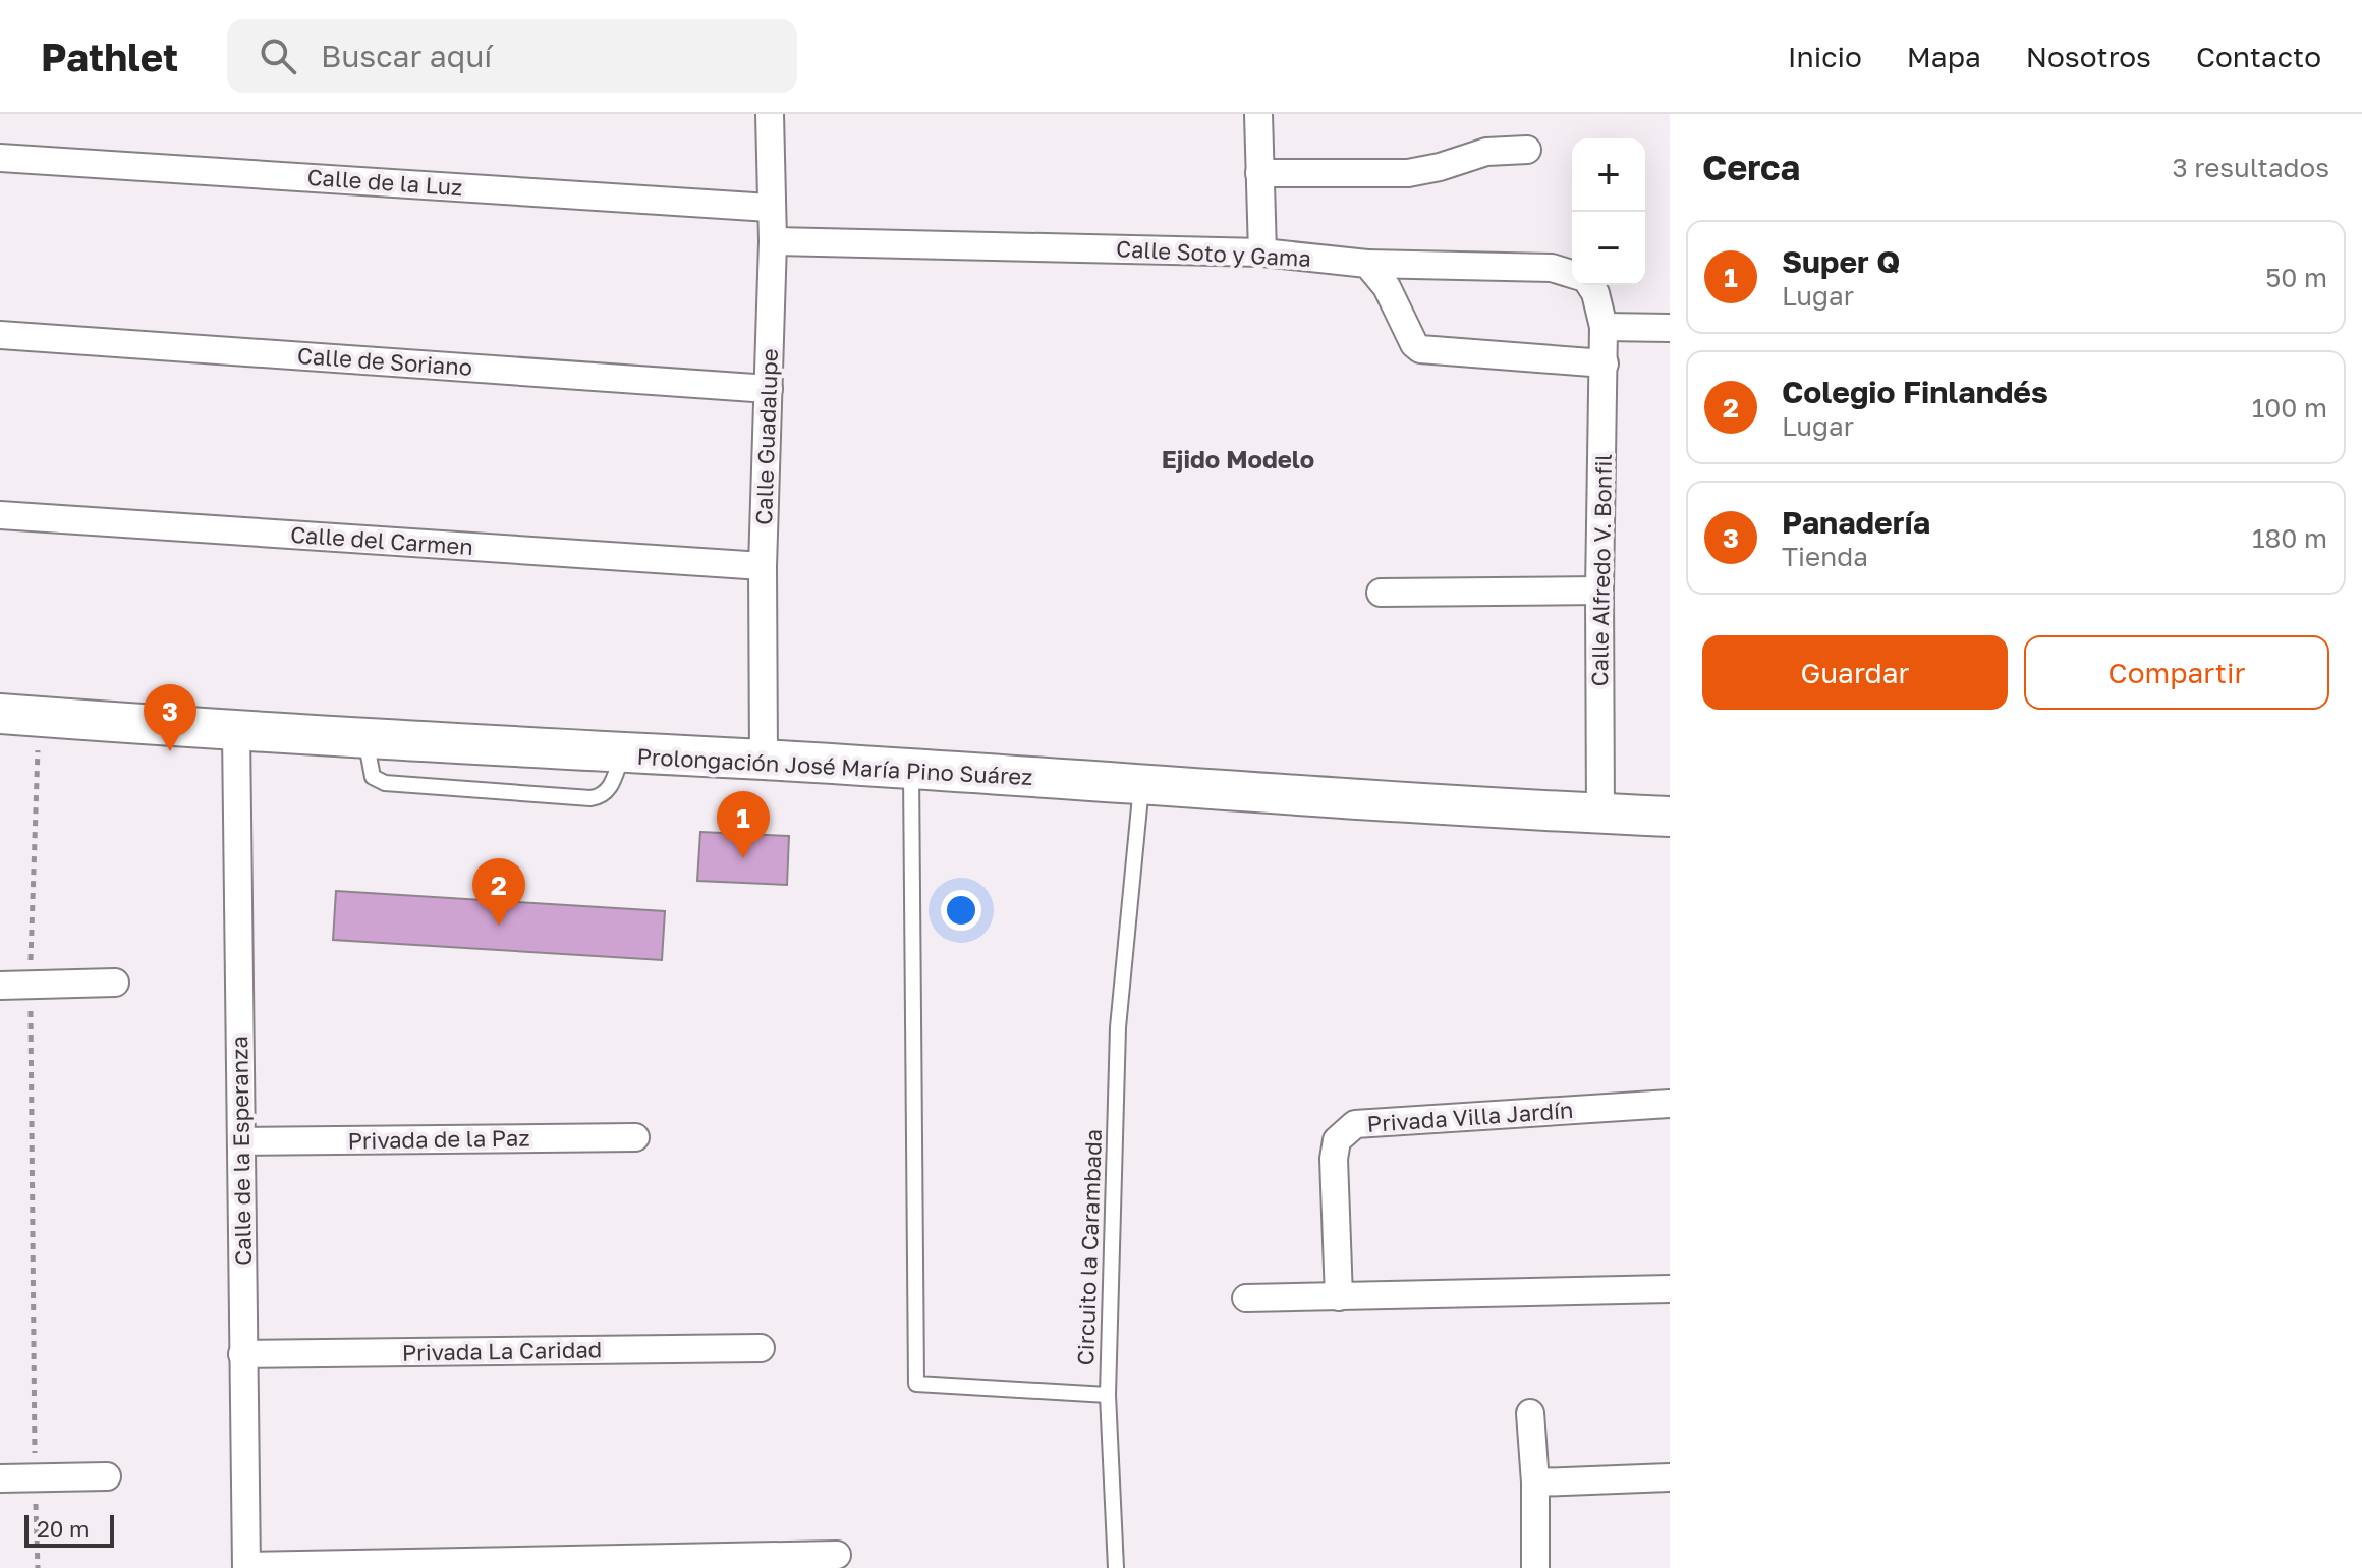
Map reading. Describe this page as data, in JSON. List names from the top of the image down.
{
  "streets": {
    "main road": ["Prolongación José María Pino Suárez"],
    "street": [
      "Calle de la Luz",
      "Calle Soto y Gama",
      "Calle de Soriano",
      "Calle Guadalupe",
      "Calle del Carmen",
      "Calle Alfredo V. Bonfil",
      "Privada Villa Jardín",
      "Privada de la Paz",
      "Calle de la Esperanza",
      "Privada La Caridad"
    ],
    "lane": ["Circuito la Carambada"]
  },
  "crossings": [
    ["Calle de la Luz", "Calle Guadalupe"],
    ["Calle Soto y Gama", "Calle Guadalupe"],
    ["Calle de Soriano", "Calle Guadalupe"],
    ["Calle Guadalupe", "Calle del Carmen"],
    ["Calle Guadalupe", "Prolongación José María Pino Suárez"],
    ["Calle Alfredo V. Bonfil", "Prolongación José María Pino Suárez"],
    ["Prolongación José María Pino Suárez", "Calle de la Esperanza"],
    ["Prolongación José María Pino Suárez", "Circuito la Carambada"],
    ["Privada de la Paz", "Calle de la Esperanza"],
    ["Calle de la Esperanza", "Privada La Caridad"]
  ],
  "districts": ["Ejido Modelo"],
  "scale_bar": "20 m",
  "page": {
    "header": "Pathlet",
    "search": "Buscar aquí",
    "nav": [
      "Inicio",
      "Mapa",
      "Nosotros",
      "Contacto"
    ],
    "heading": ["Cerca", "3 resultados"],
    "map_buttons": ["+", "−"],
    "list": [
      {
        "mark": "1",
        "name": "Super Q",
        "note": "Lugar",
        "value": "50 m"
      },
      {
        "mark": "2",
        "name": "Colegio Finlandés",
        "note": "Lugar",
        "value": "100 m"
      },
      {
        "mark": "3",
        "name": "Panadería",
        "note": "Tienda",
        "value": "180 m"
      }
    ],
    "buttons": ["Guardar", "Compartir"],
    "pins": ["3", "1", "2"],
    "scale": "20 m"
  }
}
